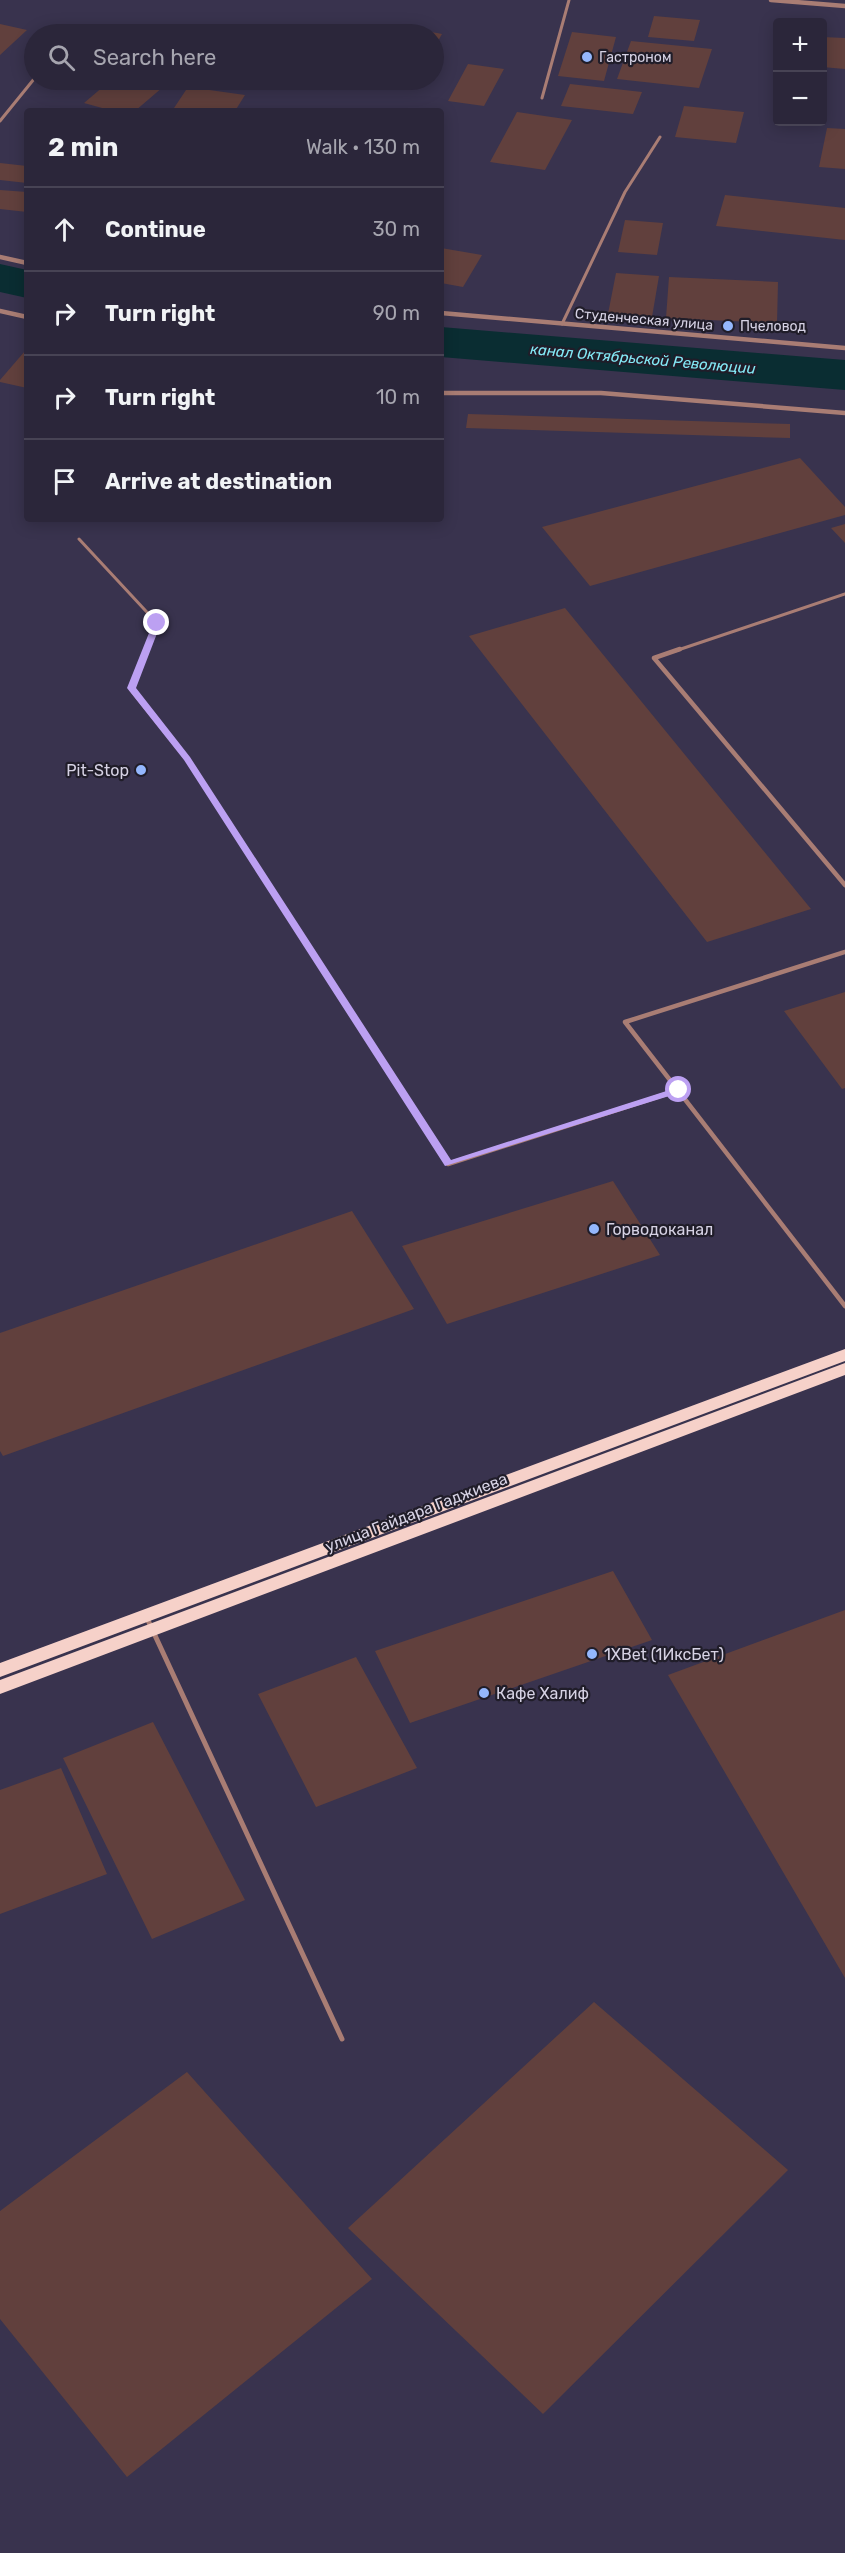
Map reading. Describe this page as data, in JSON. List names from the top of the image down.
{
  "streets": {
    "main road": ["улица Гайдара Гаджиева"],
    "street": ["Студенческая улица"]
  },
  "water": ["канал Октябрьской Революции"],
  "places": [
    "Гастроном",
    "Пчеловод",
    "Pit-Stop",
    "Горводоканал",
    "1XBet (1ИксБет)",
    "Кафе Халиф"
  ],
  "page": {
    "map_buttons": ["+", "−"],
    "search": "Search here",
    "heading": ["2 min", "Walk · 130 m"],
    "list": [
      ["Continue", "30 m"],
      ["Turn right", "90 m"],
      ["Turn right", "10 m"],
      "Arrive at destination"
    ]
  }
}
